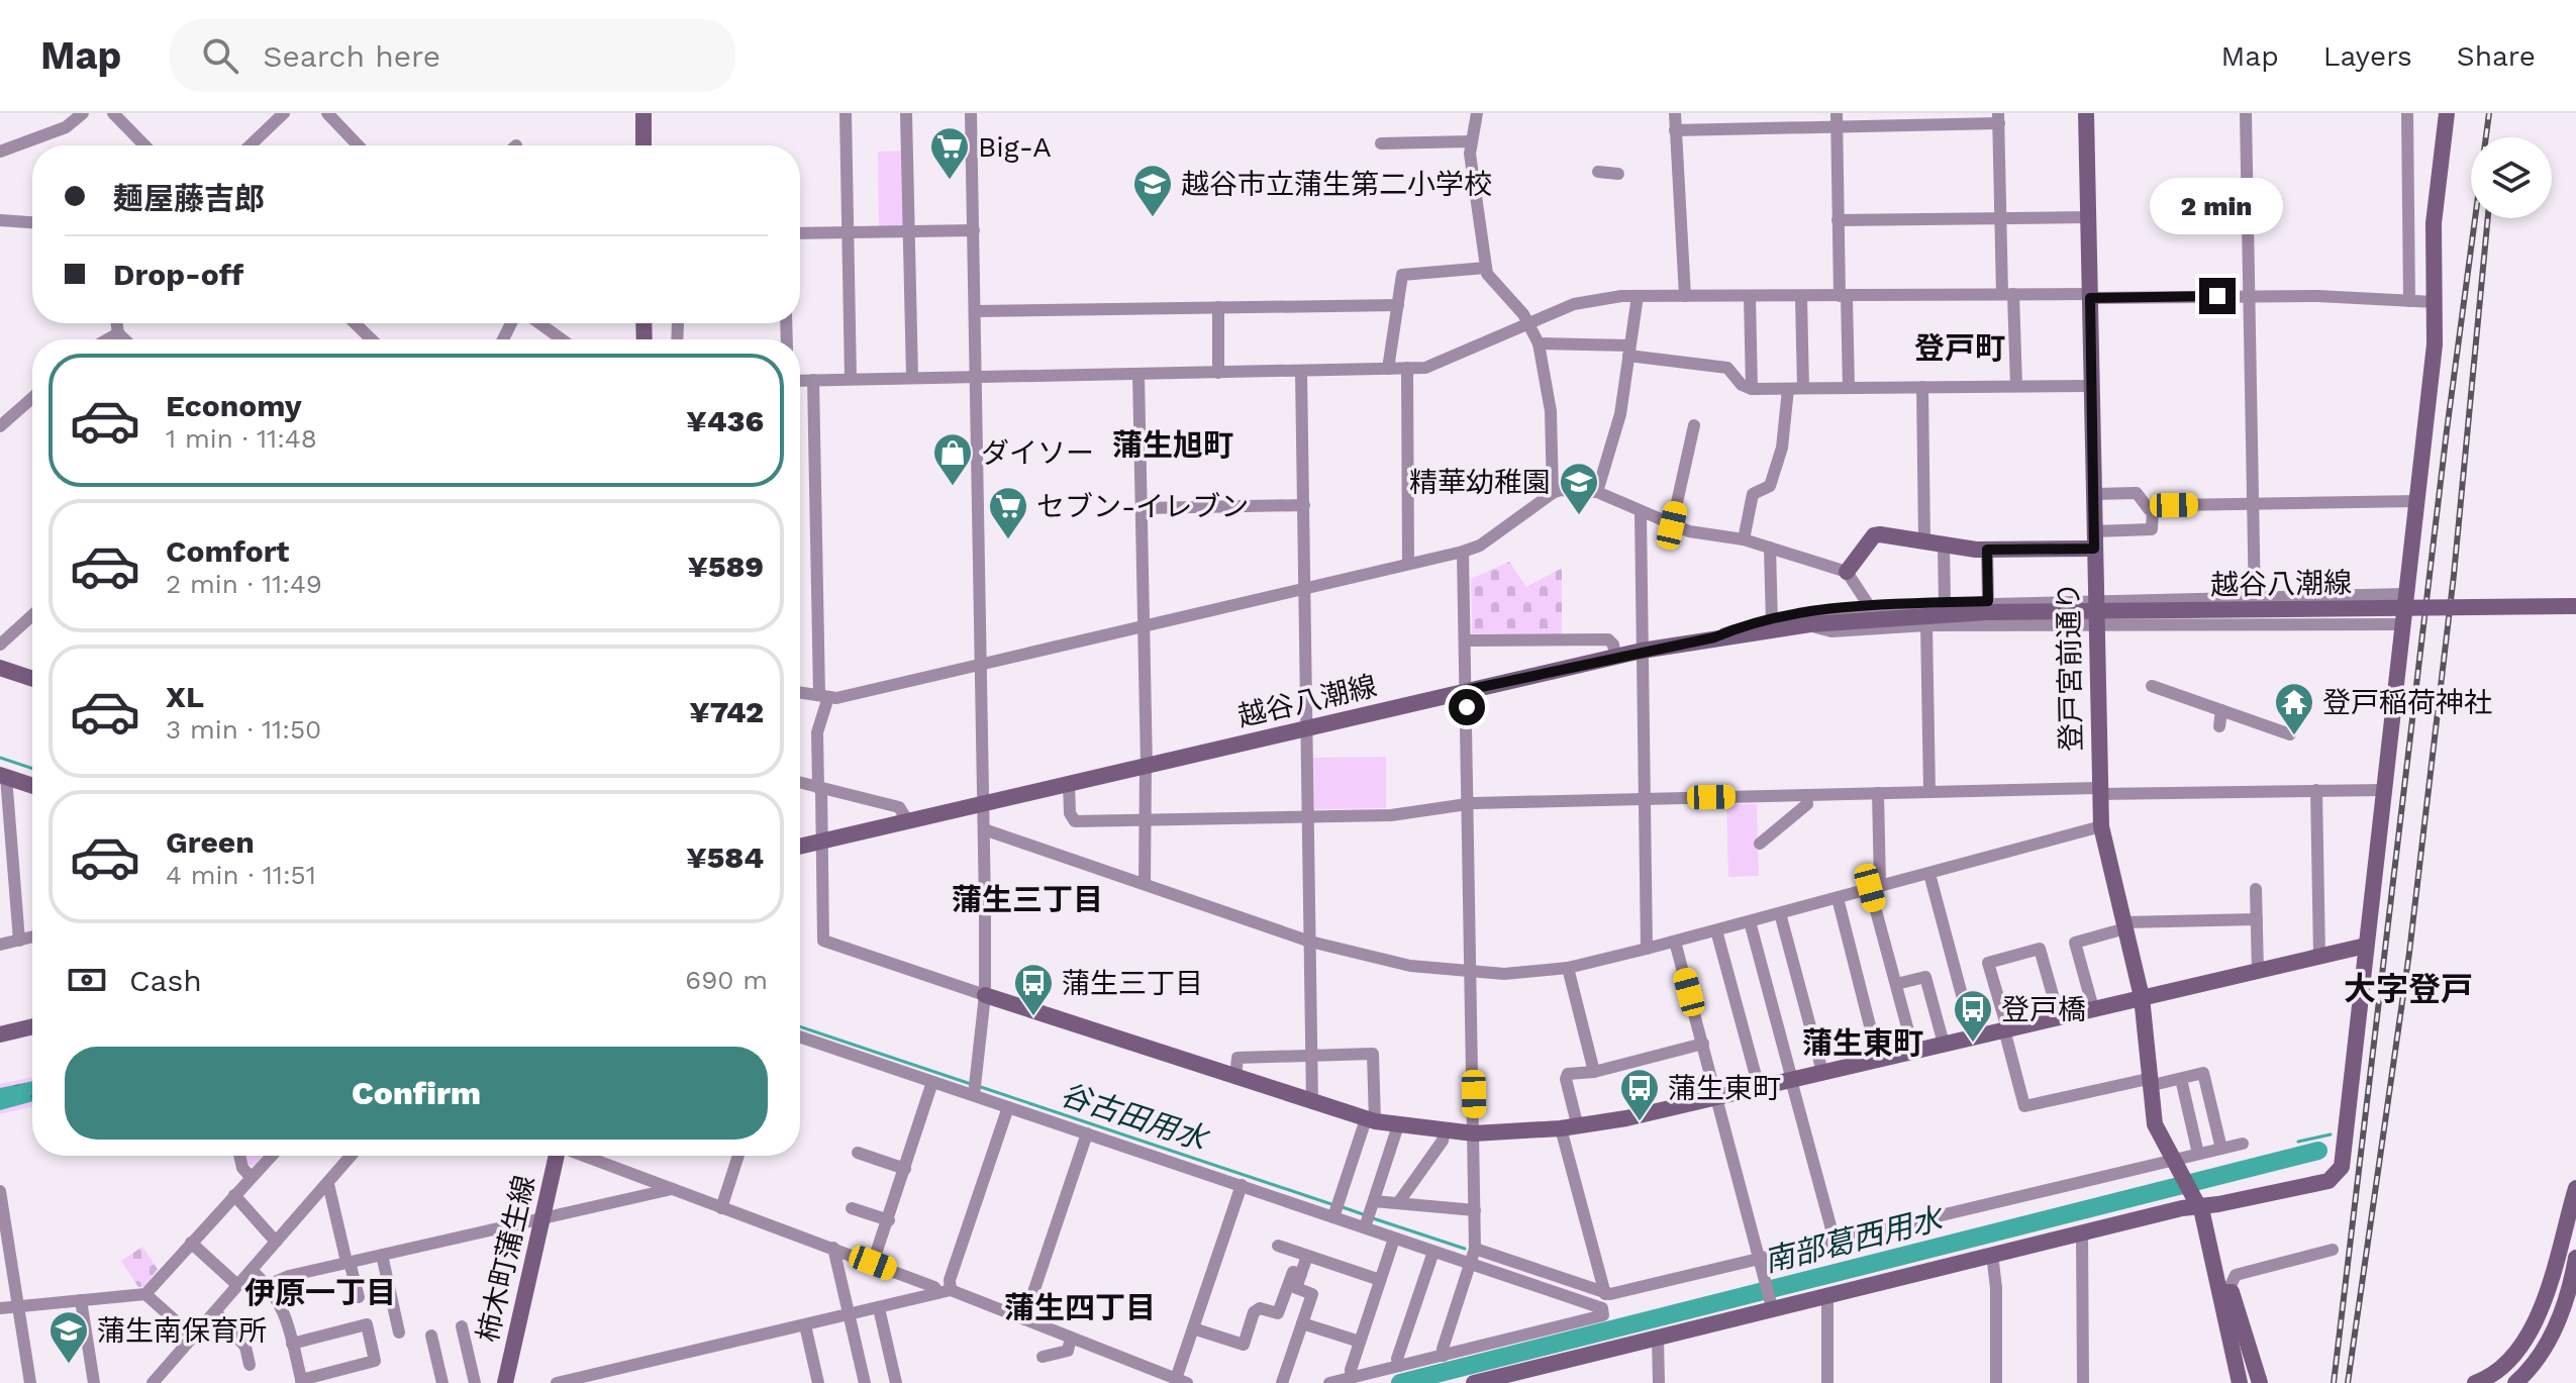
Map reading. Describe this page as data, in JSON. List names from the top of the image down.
{
  "streets": {
    "street": ["越谷八潮線", "登戸宮前通り", "柿木町蒲生線"]
  },
  "districts": [
    "登戸町",
    "蒲生旭町",
    "蒲生三丁目",
    "大字登戸",
    "蒲生東町",
    "伊原一丁目",
    "蒲生四丁目"
  ],
  "water": ["谷古田用水", "南部葛西用水"],
  "places": {
    "supermarket": ["Big-A", "セブン-イレブン"],
    "school or university": ["越谷市立蒲生第二小学校", "精華幼稚園", "蒲生南保育所"],
    "shop": ["ダイソー"],
    "temple": ["登戸稲荷神社"],
    "bus stop": ["蒲生三丁目", "登戸橋", "蒲生東町"]
  },
  "page": {
    "header": "Map",
    "search": "Search here",
    "nav": ["Map", "Layers", "Share"],
    "banner": ["麺屋藤吉郎", "Drop-off"],
    "bubble": "2 min",
    "list": [
      {
        "name": "Economy",
        "note": "1 min · 11:48",
        "value": "¥436"
      },
      {
        "name": "Comfort",
        "note": "2 min · 11:49",
        "value": "¥589"
      },
      {
        "name": "XL",
        "note": "3 min · 11:50",
        "value": "¥742"
      },
      {
        "name": "Green",
        "note": "4 min · 11:51",
        "value": "¥584"
      }
    ],
    "pay": ["Cash", "690 m"],
    "buttons": "Confirm"
  }
}
